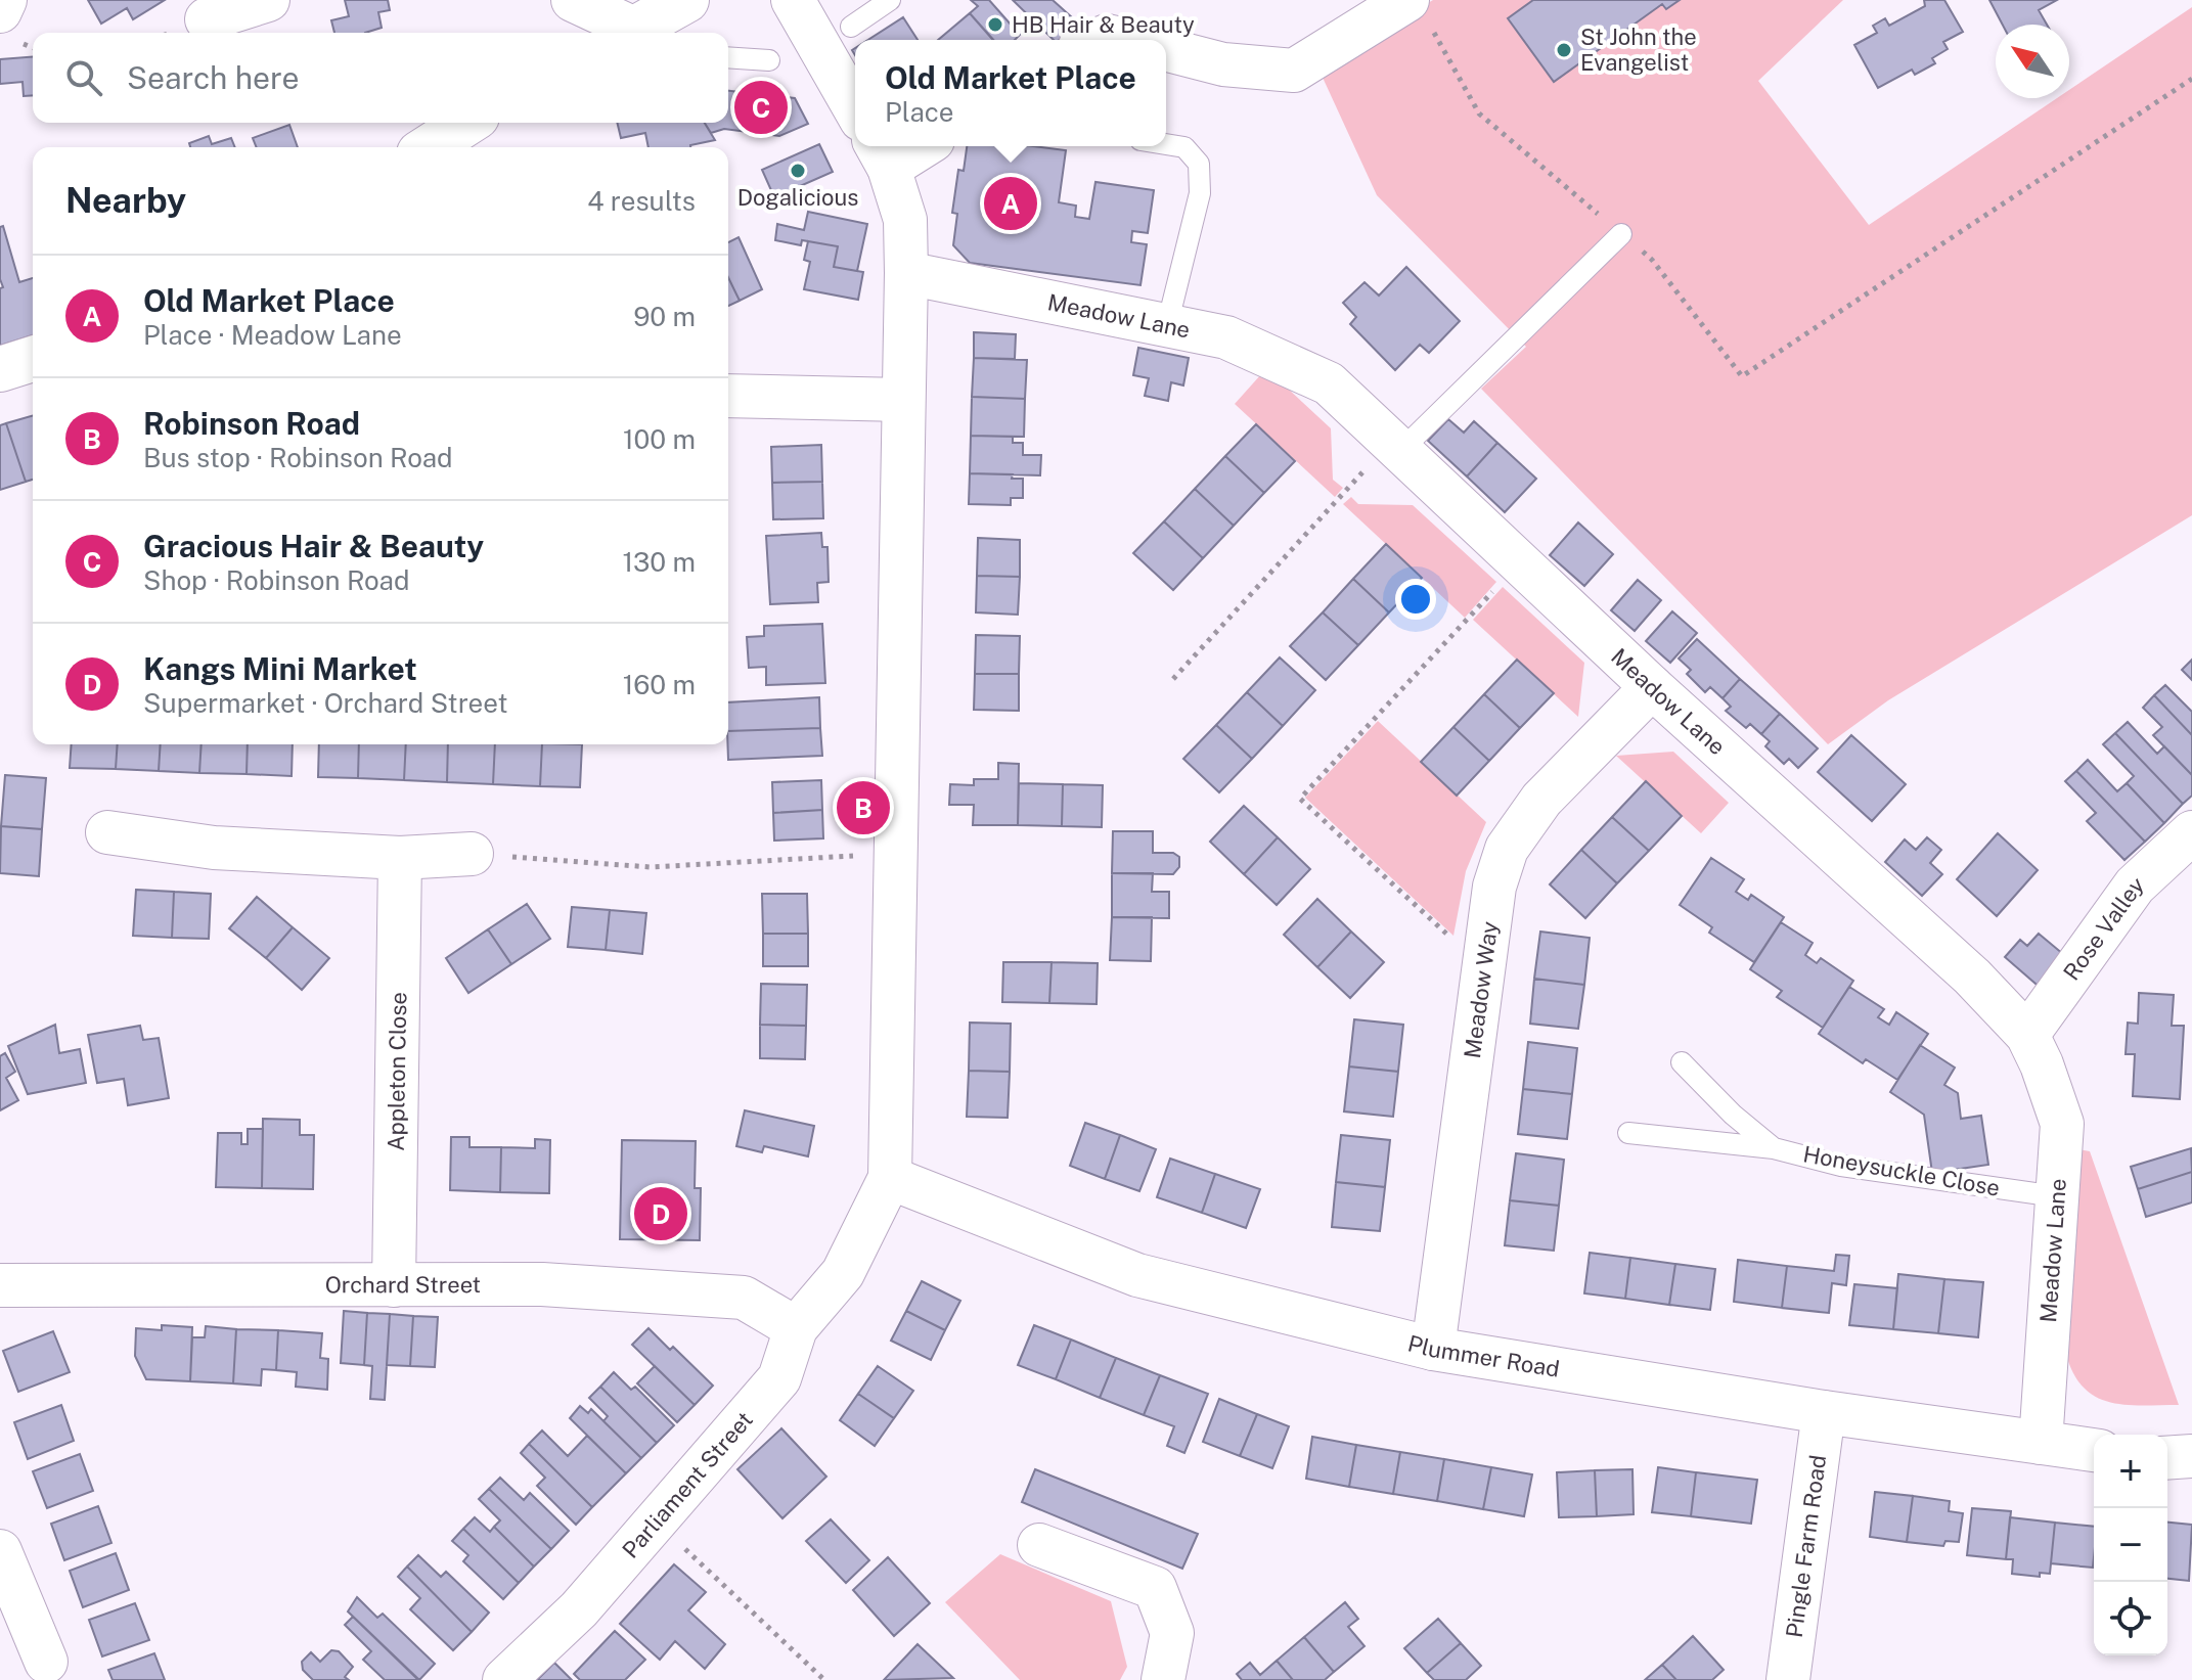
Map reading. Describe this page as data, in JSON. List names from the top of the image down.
{
  "streets": {
    "street": [
      "Meadow Lane",
      "Rose Valley",
      "Meadow Way",
      "Appleton Close",
      "Orchard Street",
      "Plummer Road",
      "Parliament Street",
      "Pingle Farm Road"
    ],
    "lane": ["Honeysuckle Close"]
  },
  "crossings": [
    ["Meadow Lane", "Rose Valley"],
    ["Meadow Lane", "Meadow Way"],
    ["Meadow Lane", "Honeysuckle Close"],
    ["Meadow Lane", "Plummer Road"],
    ["Meadow Way", "Plummer Road"],
    ["Appleton Close", "Orchard Street"],
    ["Orchard Street", "Parliament Street"],
    ["Plummer Road", "Parliament Street"],
    ["Plummer Road", "Pingle Farm Road"]
  ],
  "places": ["HB Hair & Beauty", "St John the Evangelist", "Dogalicious"],
  "north": "top left",
  "page": {
    "search": "Search here",
    "popup": ["Old Market Place", "Place"],
    "pins": [
      "C",
      "A",
      "B",
      "D"
    ],
    "heading": ["Nearby", "4 results"],
    "list": [
      {
        "mark": "A",
        "name": "Old Market Place",
        "note": "Place · Meadow Lane",
        "value": "90 m"
      },
      {
        "mark": "B",
        "name": "Robinson Road",
        "note": "Bus stop · Robinson Road",
        "value": "100 m"
      },
      {
        "mark": "C",
        "name": "Gracious Hair & Beauty",
        "note": "Shop · Robinson Road",
        "value": "130 m"
      },
      {
        "mark": "D",
        "name": "Kangs Mini Market",
        "note": "Supermarket · Orchard Street",
        "value": "160 m"
      }
    ],
    "map_buttons": ["+", "−"]
  }
}
